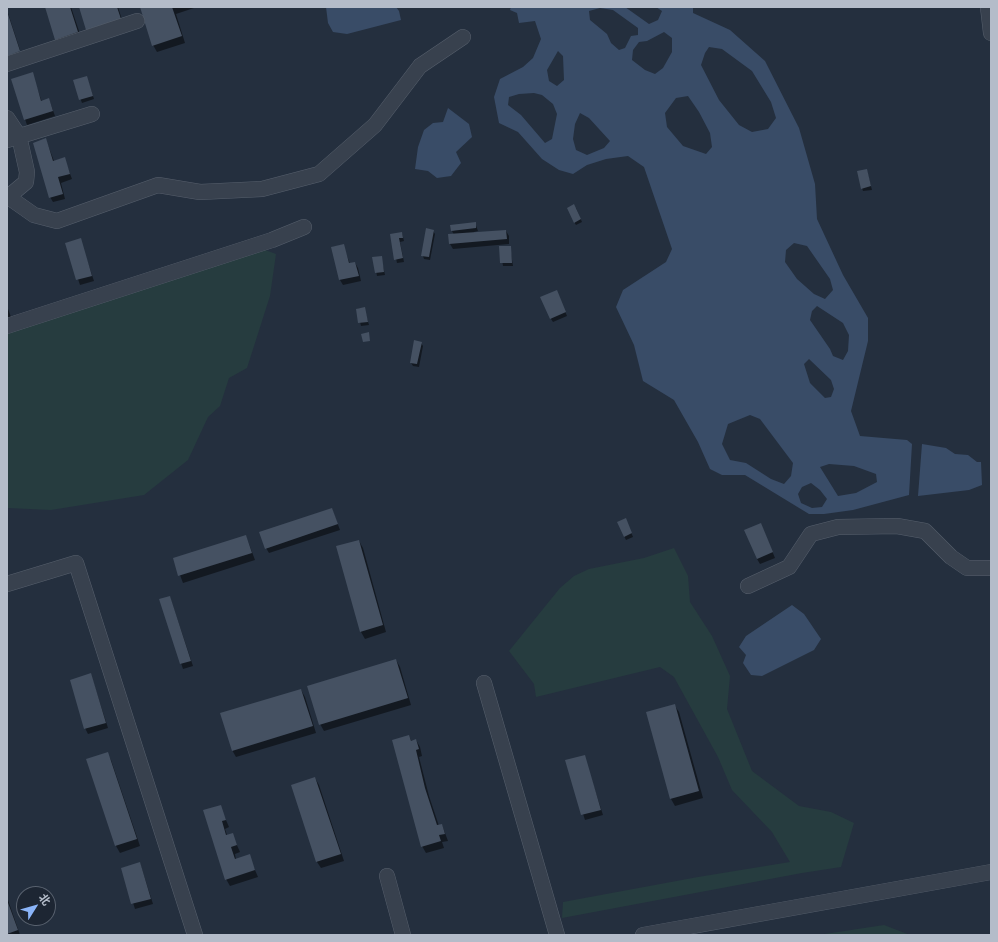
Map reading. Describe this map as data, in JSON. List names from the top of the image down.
{
  "north": "top right"
}
